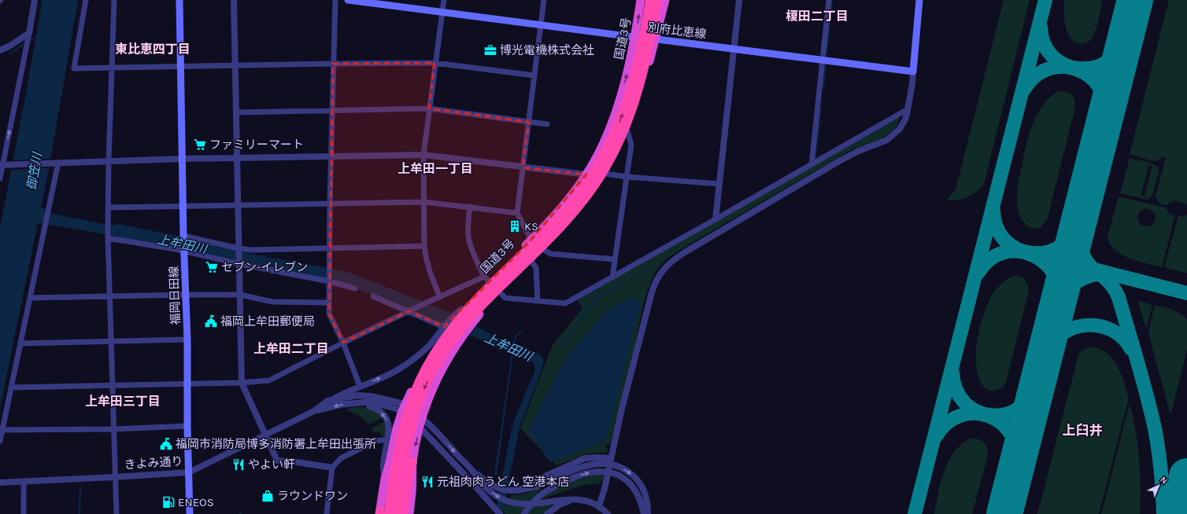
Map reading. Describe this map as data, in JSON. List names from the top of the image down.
{
  "streets": {
    "highway": ["国道3号"],
    "main road": ["別府比恵線", "福岡日田線"],
    "street": ["きよみ通り"]
  },
  "crossings": [
    ["別府比恵線", "国道3号"],
    ["国道3号", "きよみ通り"],
    ["福岡日田線", "きよみ通り"]
  ],
  "districts": [
    "榎田二丁目",
    "東比恵四丁目",
    "上牟田一丁目",
    "上牟田二丁目",
    "上牟田三丁目",
    "上臼井"
  ],
  "water": ["御笠川", "上牟田川"],
  "places": {
    "office": ["博光電機株式会社"],
    "supermarket": ["ファミリーマート", "セブン-イレブン"],
    "building": ["KS"],
    "public building": ["福岡上牟田郵便局", "福岡市消防局博多消防署上牟田出張所"],
    "restaurant": ["やよい軒", "元祖肉肉うどん 空港本店"],
    "shop": ["ラウンドワン"],
    "fuel station": ["ENEOS"]
  },
  "north": "top right"
}
